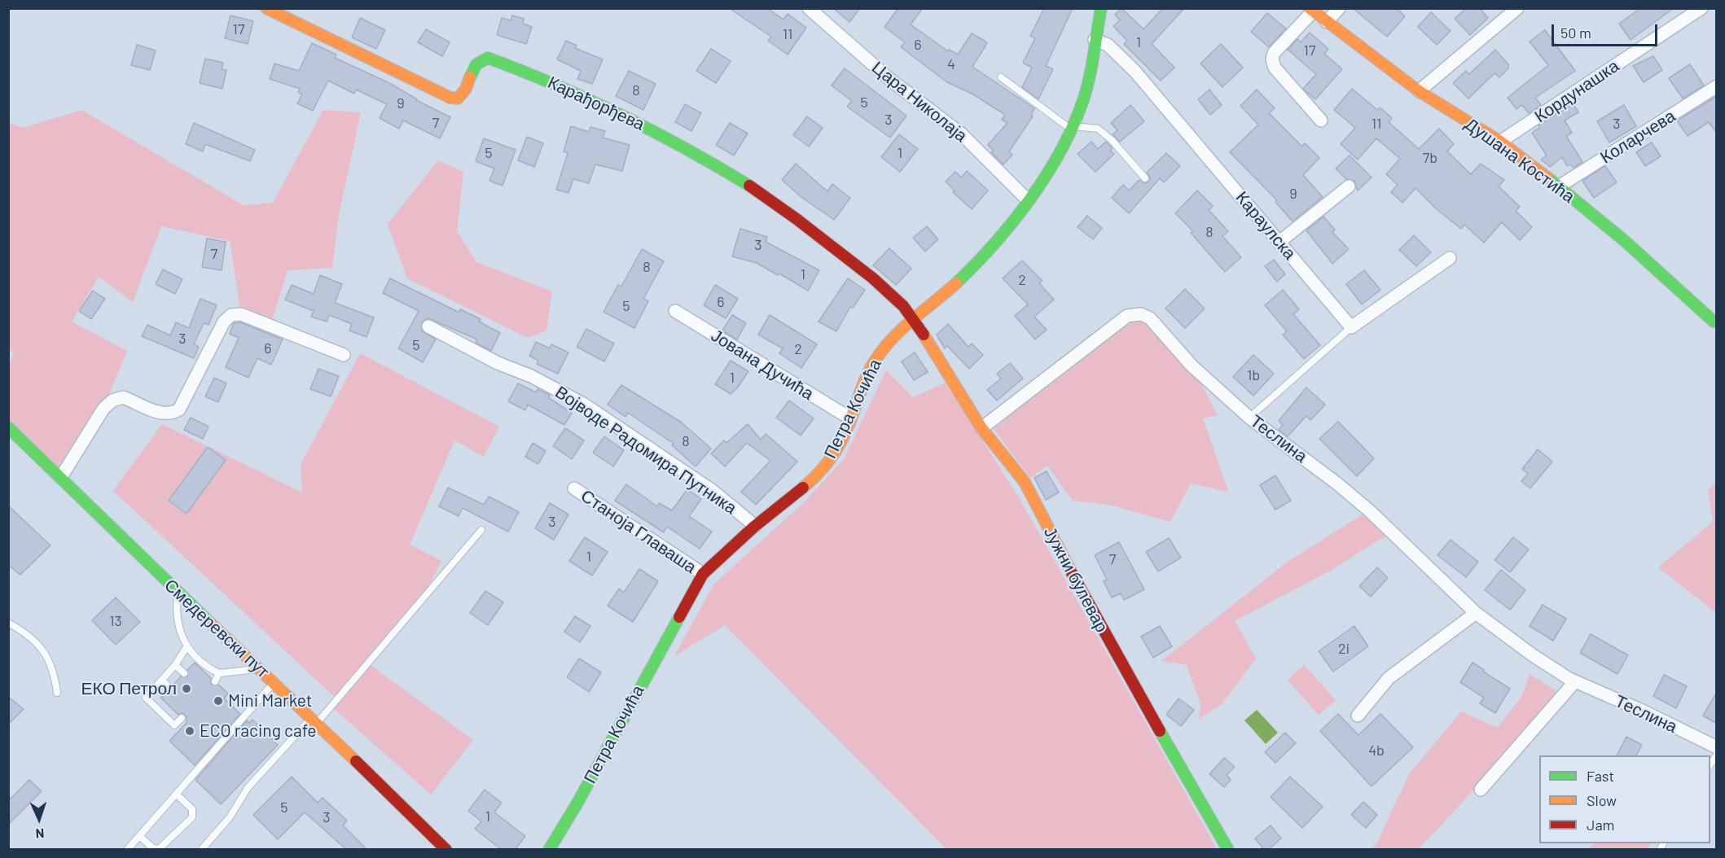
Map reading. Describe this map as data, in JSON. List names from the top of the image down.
{
  "streets": {
    "street": [
      "Кордунашка",
      "Цара Николаја",
      "Карађорђева",
      "Коларчева",
      "Душана Костића",
      "Караулска",
      "Јована Дучића",
      "Петра Кочића",
      "Теслина",
      "Војводе Радомира Путника",
      "Станоја Главаша",
      "Јужни булевар",
      "Смедеревски пут"
    ]
  },
  "crossings": [
    ["Кордунашка", "Душана Костића"],
    ["Цара Николаја", "Петра Кочића"],
    ["Карађорђева", "Петра Кочића"],
    ["Карађорђева", "Јужни булевар"],
    ["Коларчева", "Душана Костића"],
    ["Караулска", "Петра Кочића"],
    ["Јована Дучића", "Петра Кочића"],
    ["Петра Кочића", "Војводе Радомира Путника"],
    ["Петра Кочића", "Станоја Главаша"],
    ["Петра Кочића", "Јужни булевар"],
    ["Теслина", "Јужни булевар"]
  ],
  "places": ["ЕКО Петрол", "Mini Market", "ECO racing cafe"],
  "house_numbers": [
    "17",
    "11",
    "1",
    "6",
    "17",
    "4",
    "8",
    "5",
    "9",
    "3",
    "7",
    "11",
    "3",
    "5",
    "1",
    "7b",
    "9",
    "8",
    "3",
    "7",
    "8",
    "1",
    "2",
    "6",
    "5",
    "3",
    "5",
    "6",
    "2",
    "1b",
    "1",
    "8",
    "3",
    "1",
    "7",
    "13",
    "2i",
    "4b",
    "5",
    "1",
    "3"
  ],
  "legend": ["Fast", "Slow", "Jam"],
  "scale_bar": "50 m",
  "north": "bottom"
}
